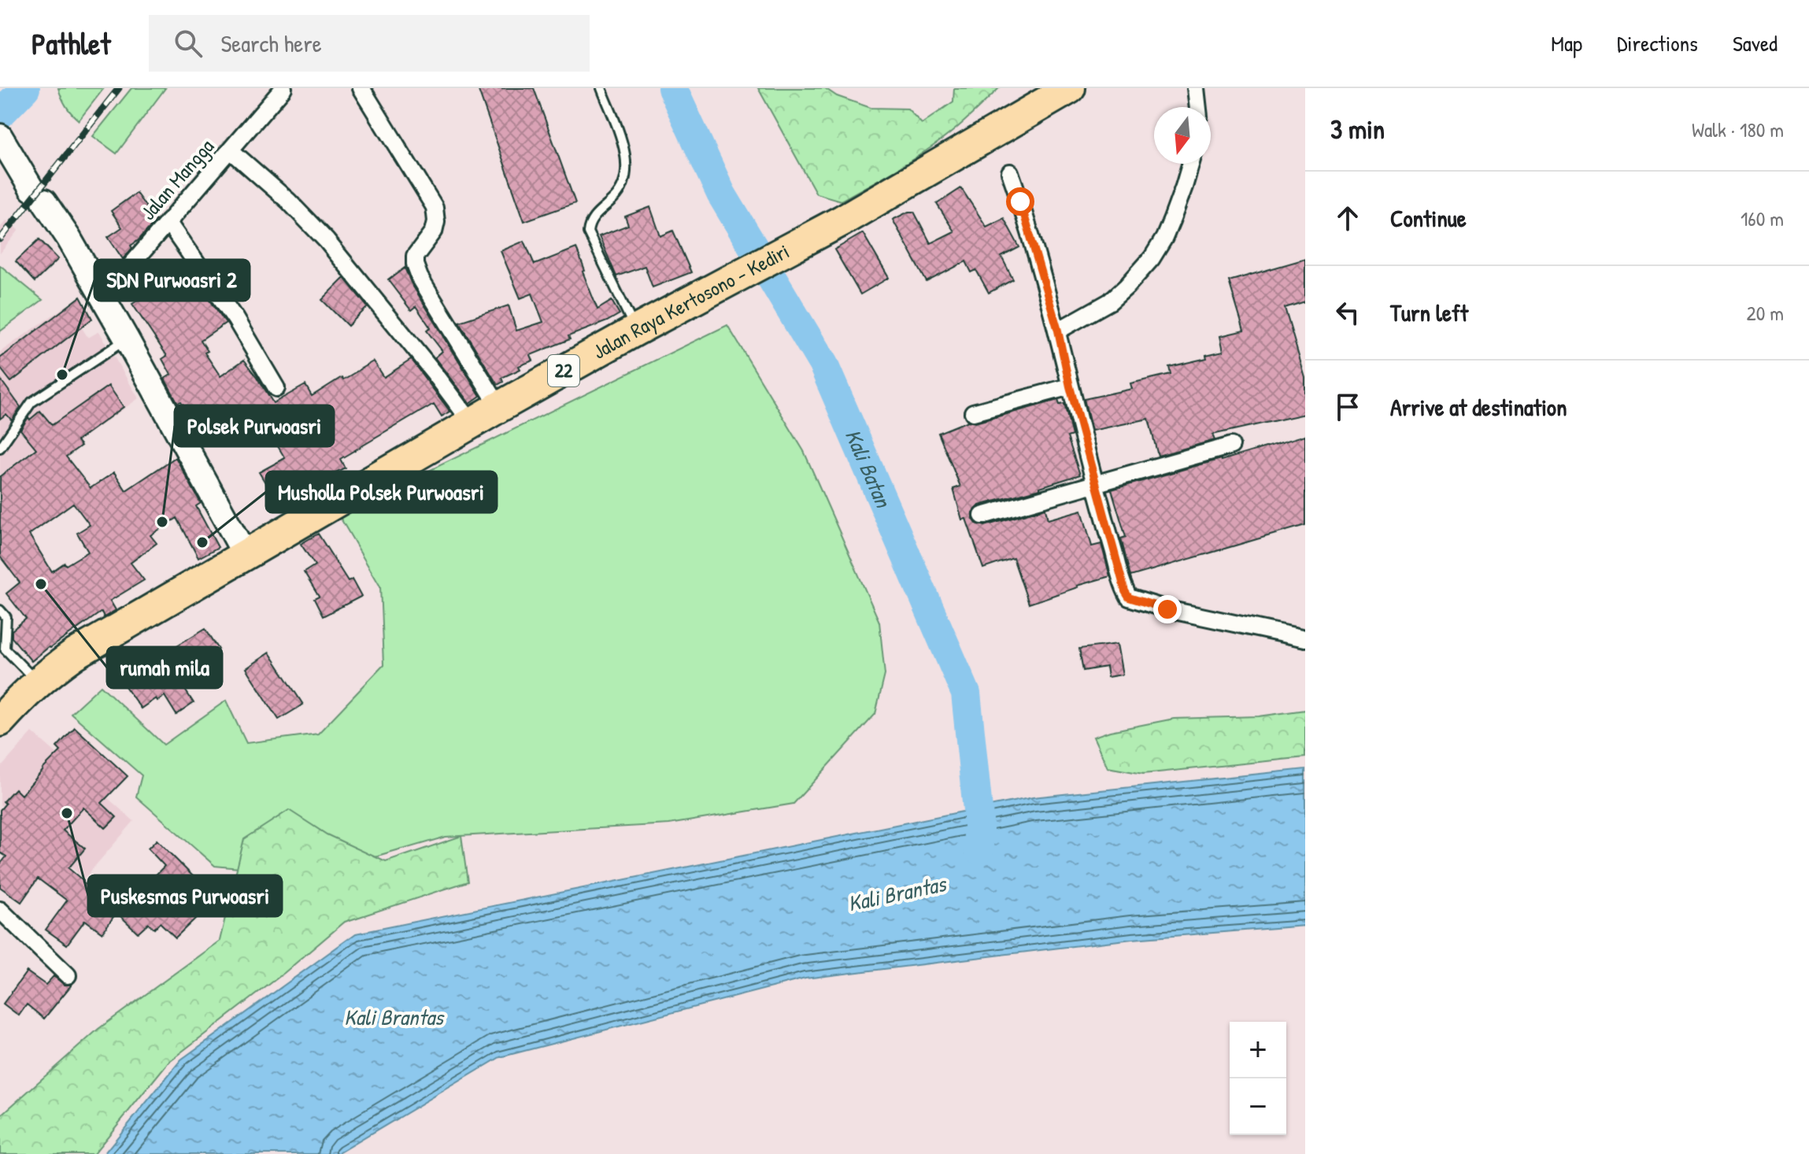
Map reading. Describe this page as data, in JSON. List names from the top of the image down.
{
  "streets": {
    "highway": ["Jalan Raya Kertosono - Kediri", "22"],
    "street": ["Jalan Mangga"]
  },
  "water": ["Kali Batan", "Kali Brantas"],
  "places": [
    "SDN Purwoasri 2",
    "Polsek Purwoasri",
    "Musholla Polsek Purwoasri",
    "rumah mila",
    "Puskesmas Purwoasri"
  ],
  "north": "bottom",
  "page": {
    "header": "Pathlet",
    "search": "Search here",
    "nav": ["Map", "Directions", "Saved"],
    "heading": ["3 min", "Walk · 180 m"],
    "list": [
      ["Continue", "160 m"],
      ["Turn left", "20 m"],
      "Arrive at destination"
    ],
    "map_buttons": ["+", "−"]
  }
}
